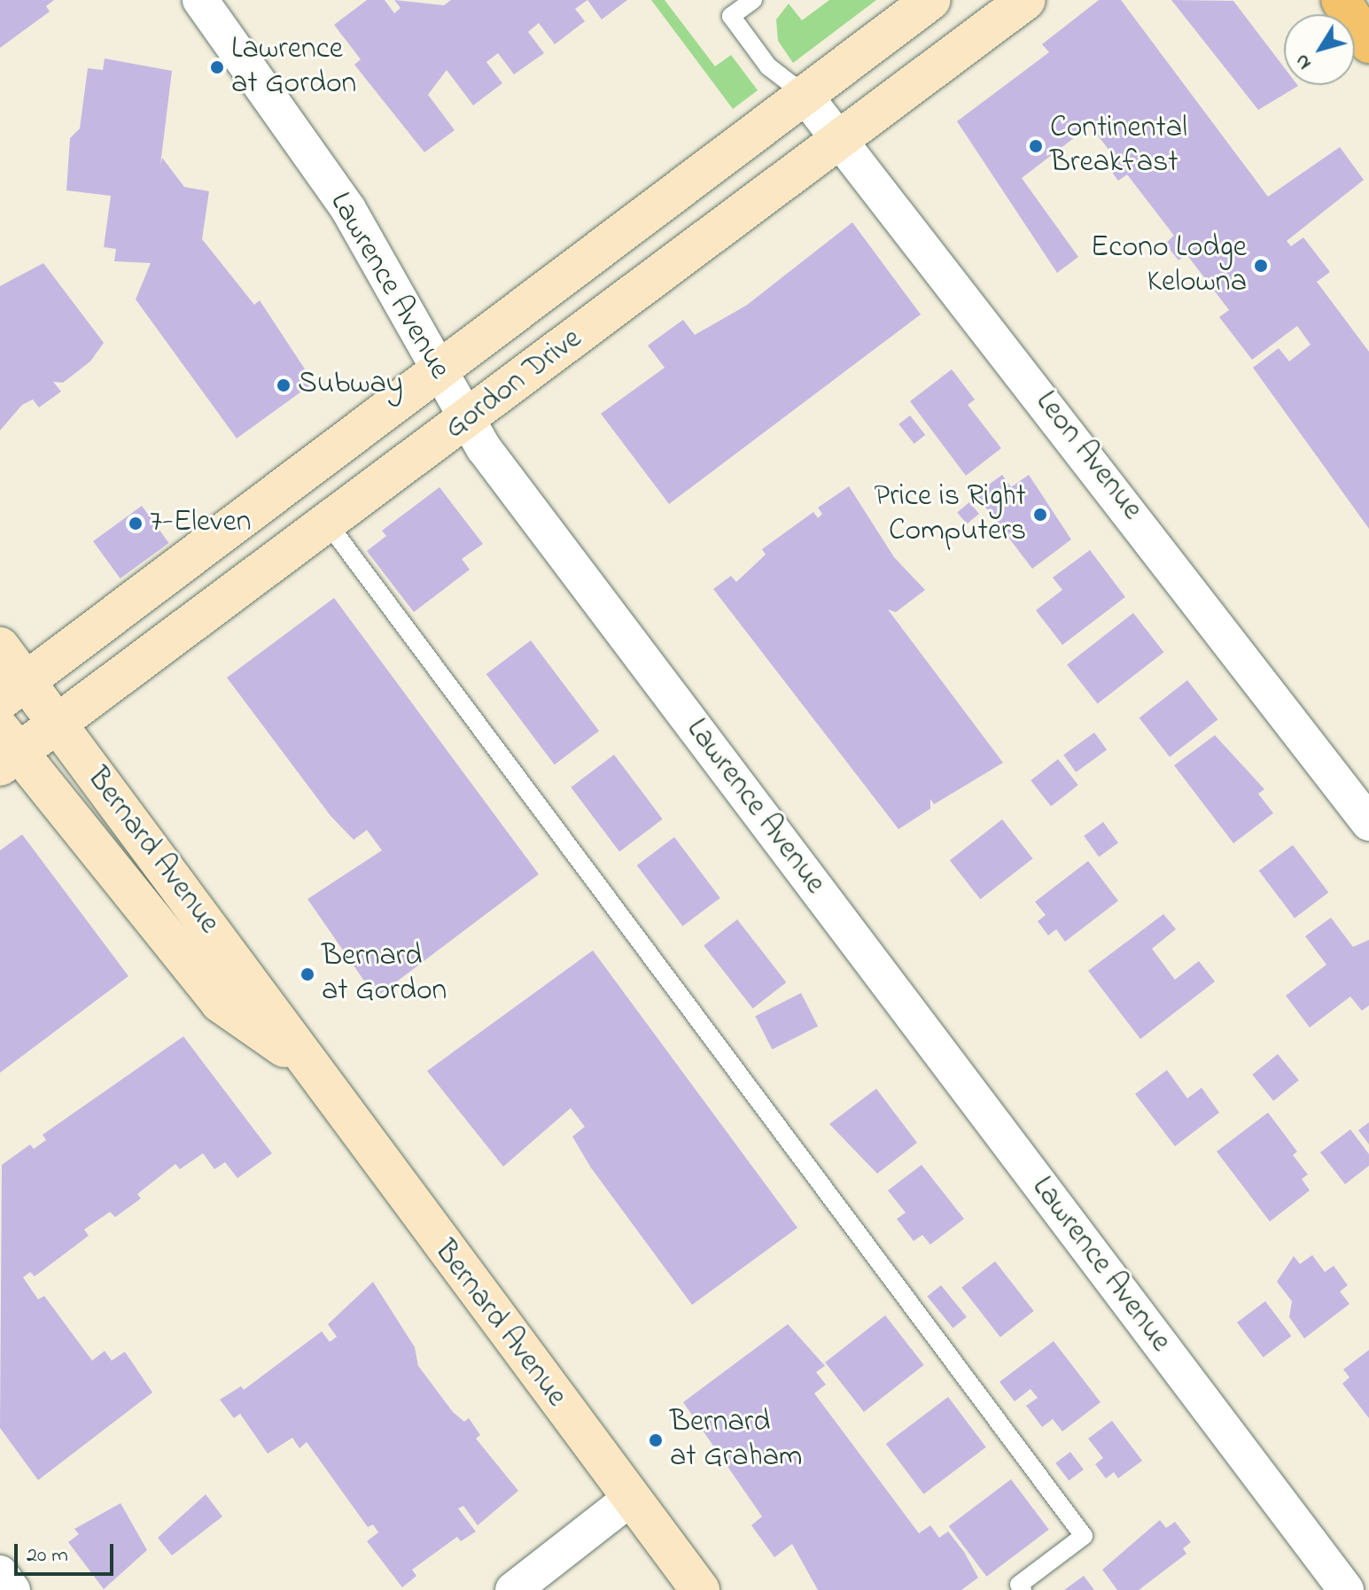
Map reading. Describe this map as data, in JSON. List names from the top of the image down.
{
  "streets": {
    "main road": ["Gordon Drive", "Bernard Avenue"],
    "street": ["Lawrence Avenue", "Leon Avenue"]
  },
  "crossings": [
    ["Lawrence Avenue", "Gordon Drive"],
    ["Gordon Drive", "Leon Avenue"],
    ["Gordon Drive", "Bernard Avenue"]
  ],
  "places": [
    "Lawrence at Gordon",
    "Continental Breakfast",
    "Econo Lodge Kelowna",
    "Subway",
    "Price is Right Computers",
    "7-Eleven",
    "Bernard at Gordon",
    "Bernard at Graham"
  ],
  "scale_bar": "20 m",
  "north": "bottom left"
}
